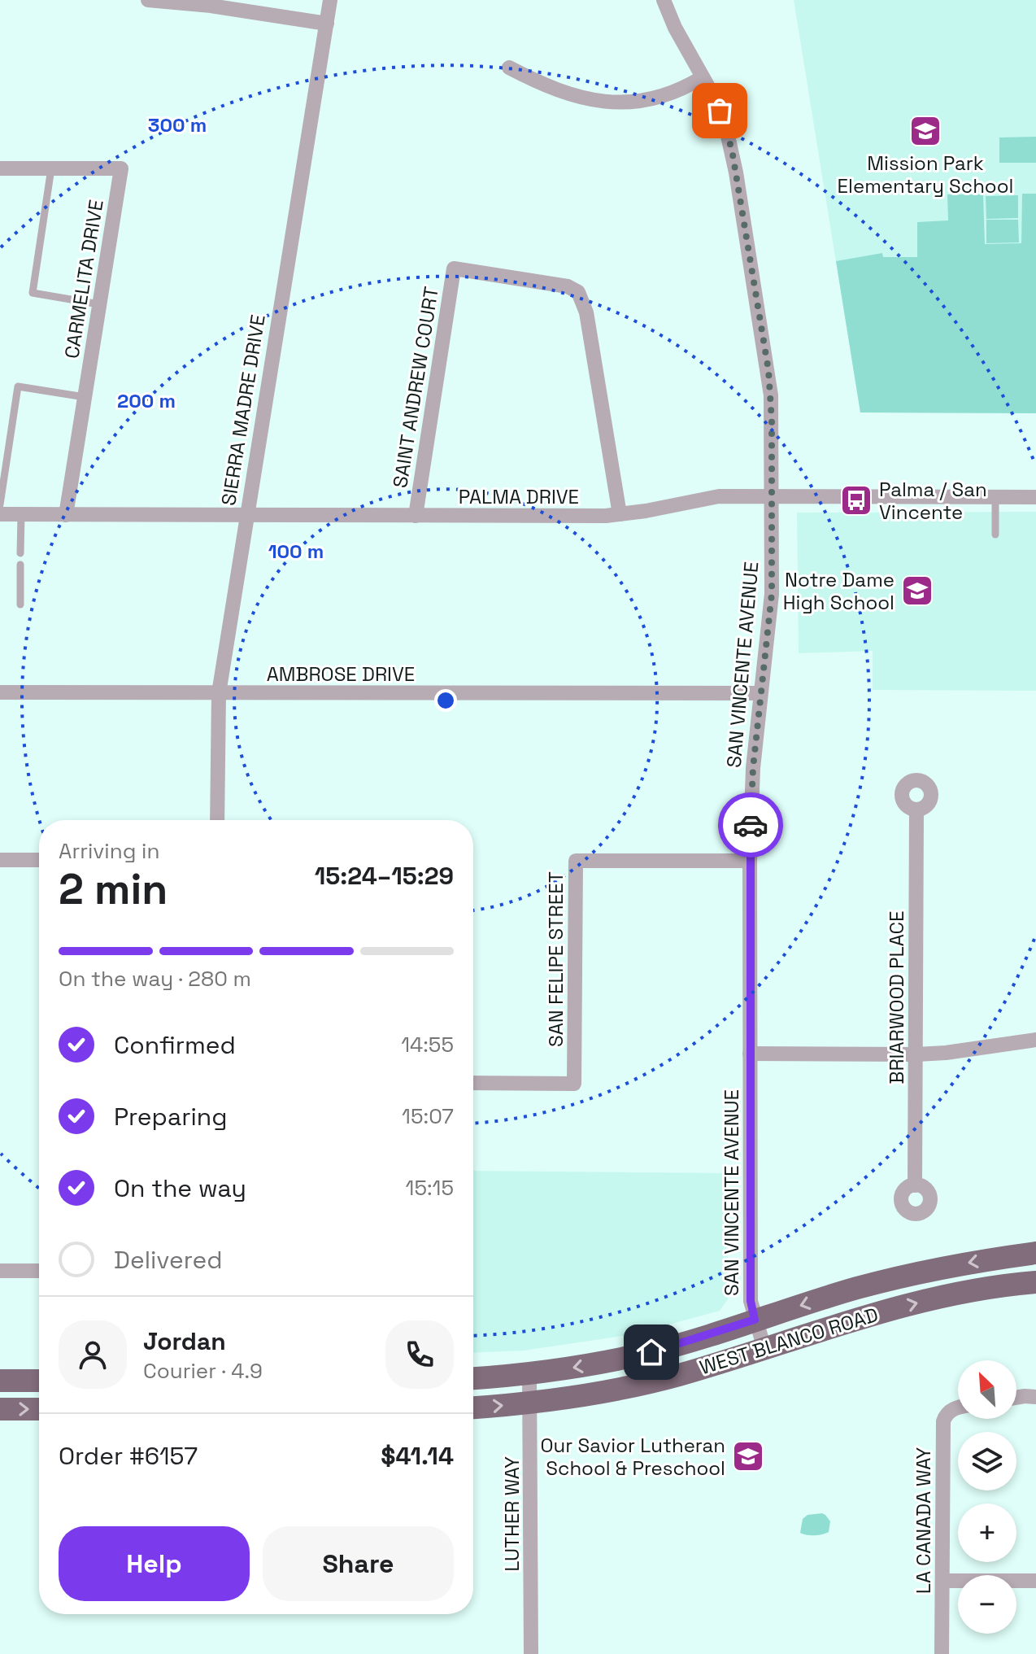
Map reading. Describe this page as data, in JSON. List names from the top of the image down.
{
  "streets": {
    "main road": ["WEST BLANCO ROAD"],
    "street": [
      "CARMELITA DRIVE",
      "SAINT ANDREW COURT",
      "SIERRA MADRE DRIVE",
      "PALMA DRIVE",
      "SAN VINCENTE AVENUE",
      "AMBROSE DRIVE",
      "SAN FELIPE STREET",
      "BRIARWOOD PLACE",
      "LUTHER WAY",
      "LA CANADA WAY"
    ]
  },
  "crossings": [
    ["CARMELITA DRIVE", "PALMA DRIVE"],
    ["SAINT ANDREW COURT", "PALMA DRIVE"],
    ["SIERRA MADRE DRIVE", "PALMA DRIVE"],
    ["SIERRA MADRE DRIVE", "AMBROSE DRIVE"],
    ["PALMA DRIVE", "SAN VINCENTE AVENUE"],
    ["SAN VINCENTE AVENUE", "AMBROSE DRIVE"],
    ["SAN VINCENTE AVENUE", "SAN FELIPE STREET"],
    ["SAN VINCENTE AVENUE", "WEST BLANCO ROAD"],
    ["WEST BLANCO ROAD", "LUTHER WAY"]
  ],
  "places": {
    "school or university": ["Mission Park Elementary School", "Notre Dame High School", "Our Savior Lutheran School & Preschool"],
    "bus stop": ["Palma / San Vincente"]
  },
  "north": "top left",
  "page": {
    "heading": ["2 min", "Arriving in", "15:24–15:29"],
    "panel": [
      "Jordan",
      "Courier · 4.9",
      "Order #6157",
      "$41.14"
    ],
    "bar": "On the way · 280 m",
    "list": [
      ["Confirmed", "14:55"],
      ["Preparing", "15:07"],
      ["On the way", "15:15"],
      "Delivered"
    ],
    "map_buttons": ["+", "−"],
    "buttons": ["Help", "Share"]
  },
  "rings": ["300 m", "200 m", "100 m"]
}
